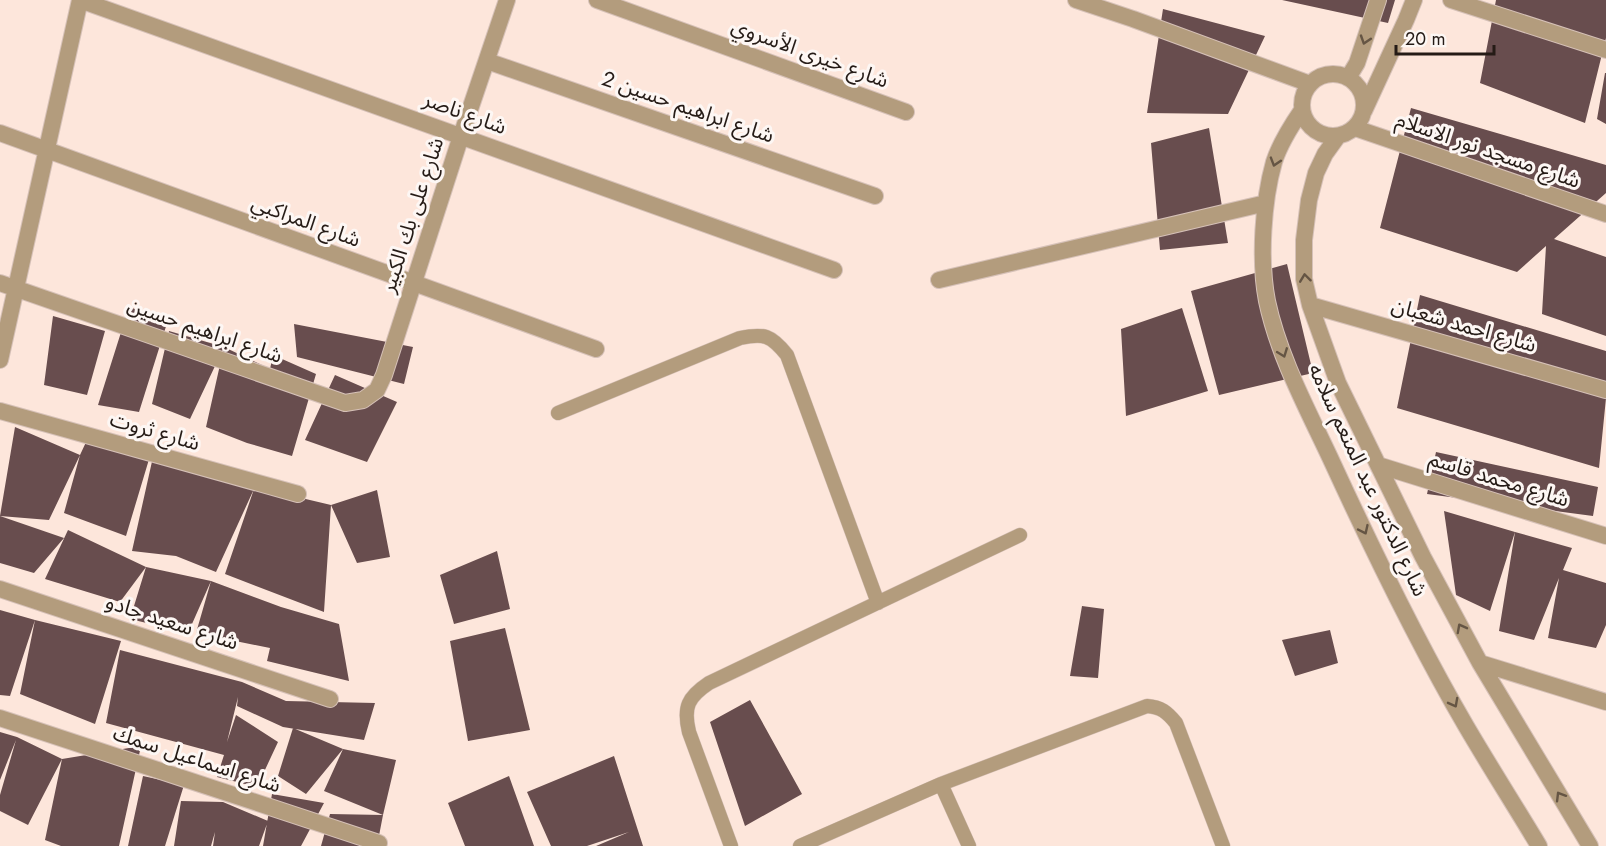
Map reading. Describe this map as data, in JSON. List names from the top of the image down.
{
  "streets": {
    "street": [
      "شارع خيرى الأسروي",
      "شارع ابراهيم حسين 2",
      "شارع ناصر",
      "شارع مسجد نور الاسلام",
      "شارع على بك الكبير",
      "شارع المراكبي",
      "شارع احمد شعبان",
      "شارع ابراهيم حسين",
      "شارع ثروت",
      "شارع محمد قاسم",
      "شارع الدكتور عبد المنعم سلامه",
      "شارع سعيد جادو",
      "شارع اسماعيل سمك"
    ]
  },
  "crossings": [
    ["شارع ابراهيم حسين 2", "شارع على بك الكبير"],
    ["شارع ناصر", "شارع على بك الكبير"],
    ["شارع مسجد نور الاسلام", "شارع الدكتور عبد المنعم سلامه"],
    ["شارع على بك الكبير", "شارع المراكبي"],
    ["شارع على بك الكبير", "شارع ابراهيم حسين"],
    ["شارع احمد شعبان", "شارع الدكتور عبد المنعم سلامه"],
    ["شارع محمد قاسم", "شارع الدكتور عبد المنعم سلامه"]
  ],
  "scale_bar": "20 m"
}
